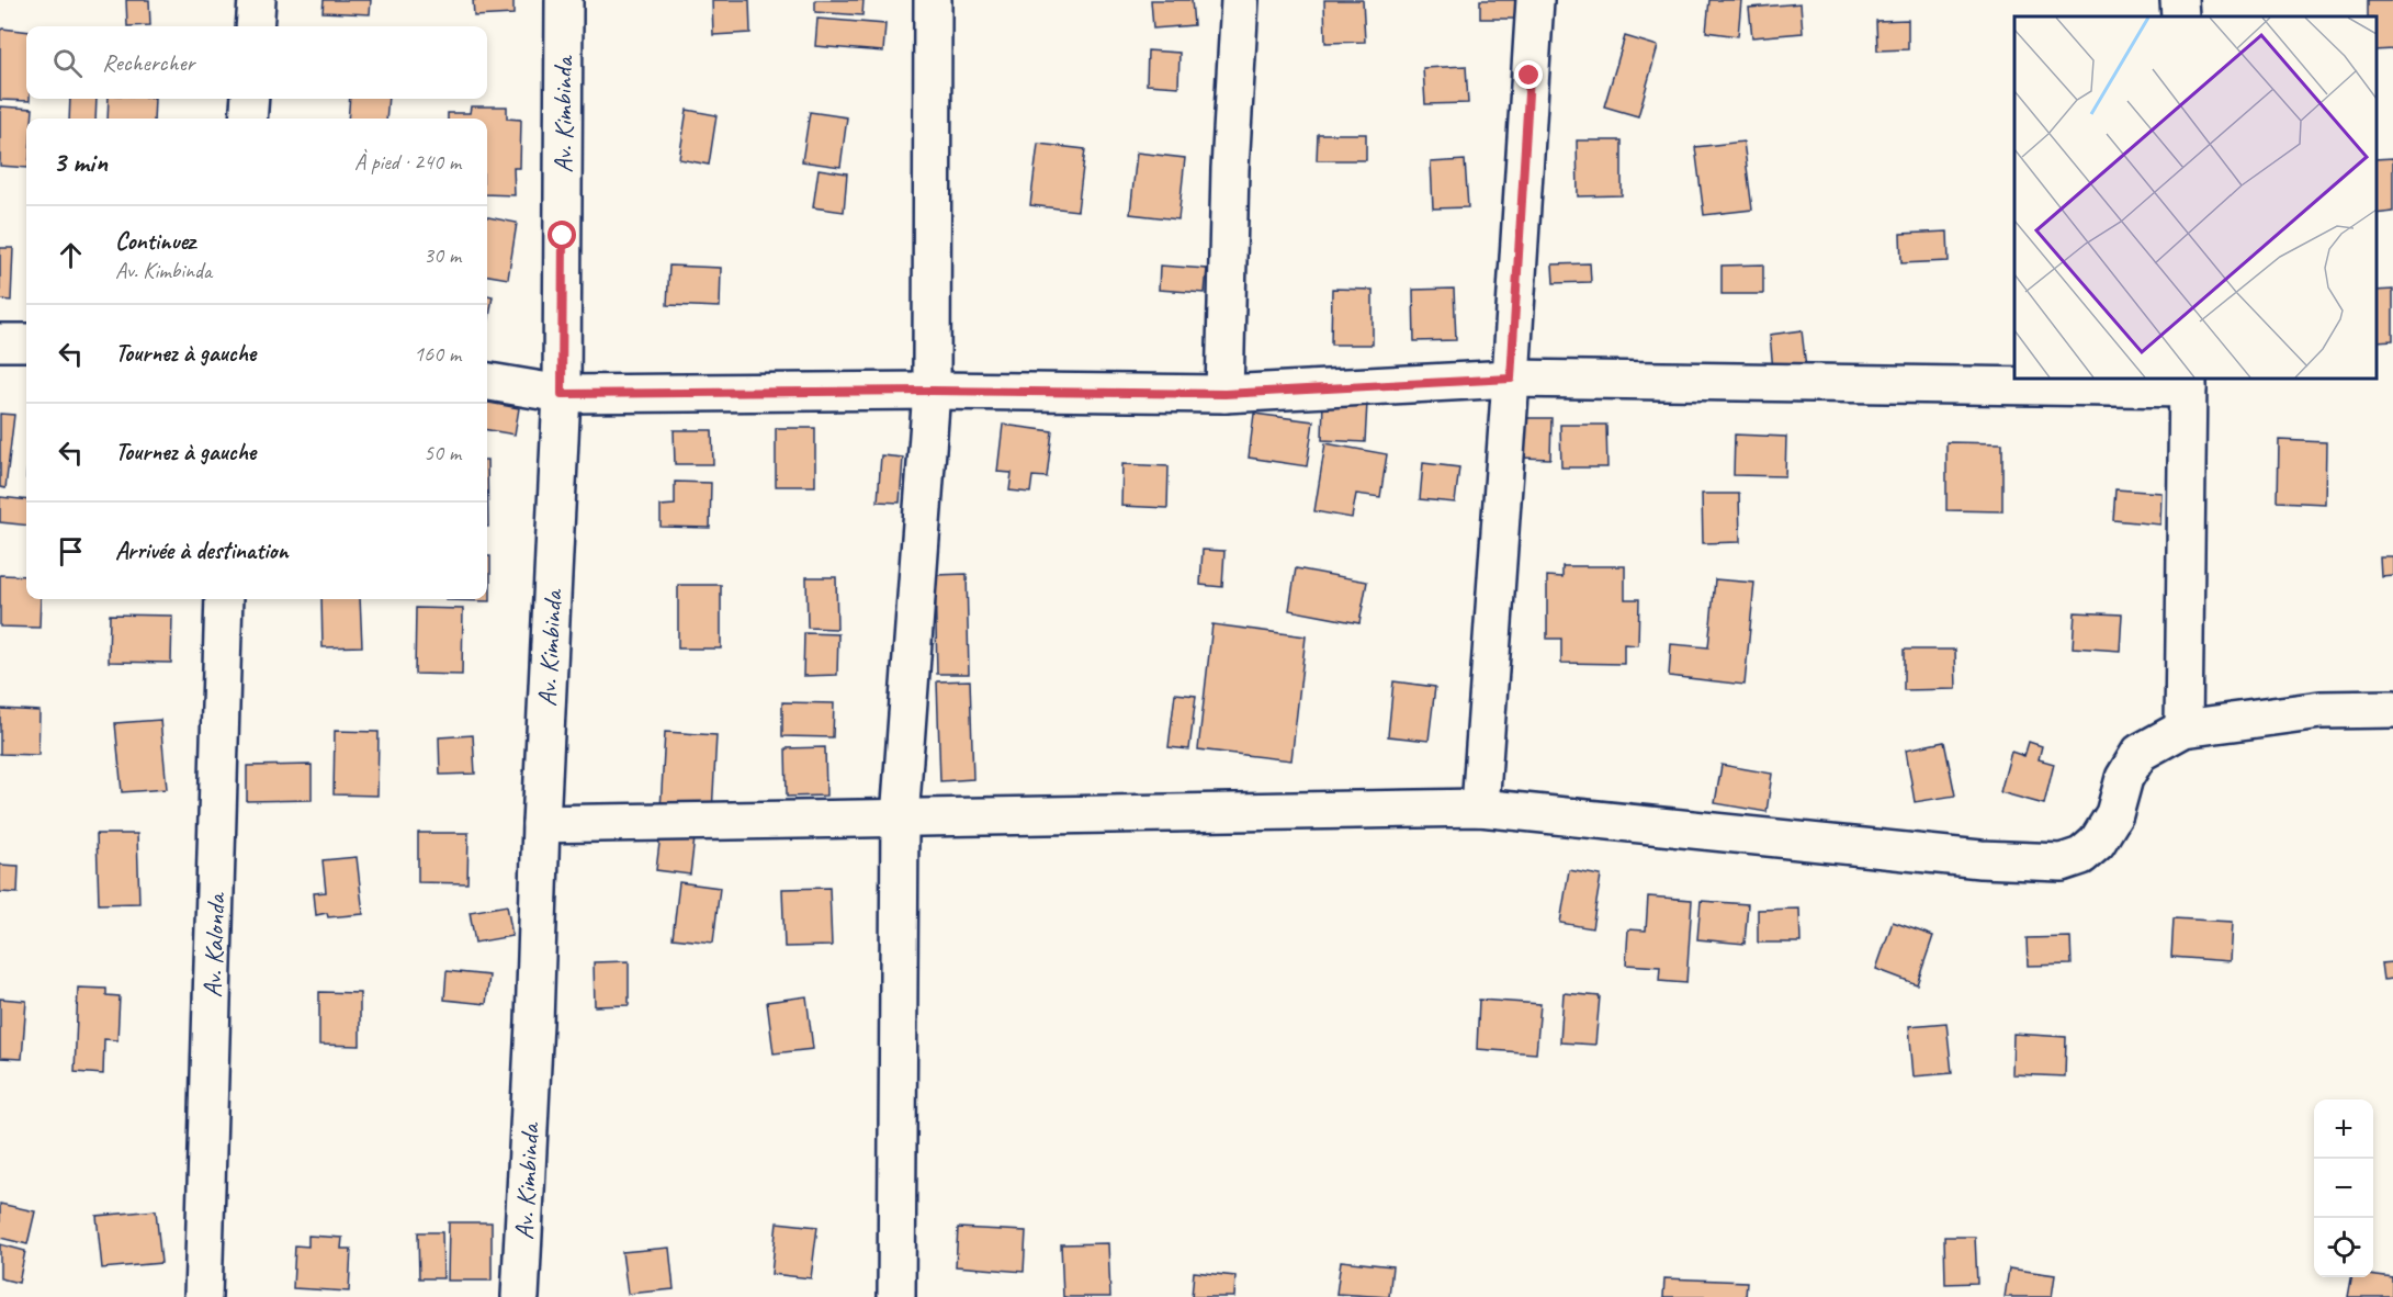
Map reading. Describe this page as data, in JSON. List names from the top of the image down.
{
  "streets": {
    "street": ["Av. Kimbinda", "Av. Kalonda"]
  },
  "page": {
    "search": "Rechercher",
    "heading": ["3 min", "À pied · 240 m"],
    "list": [
      ["Continuez", "Av. Kimbinda", "30 m"],
      ["Tournez à gauche", "160 m"],
      ["Tournez à gauche", "50 m"],
      "Arrivée à destination"
    ],
    "map_buttons": ["+", "−"]
  }
}
